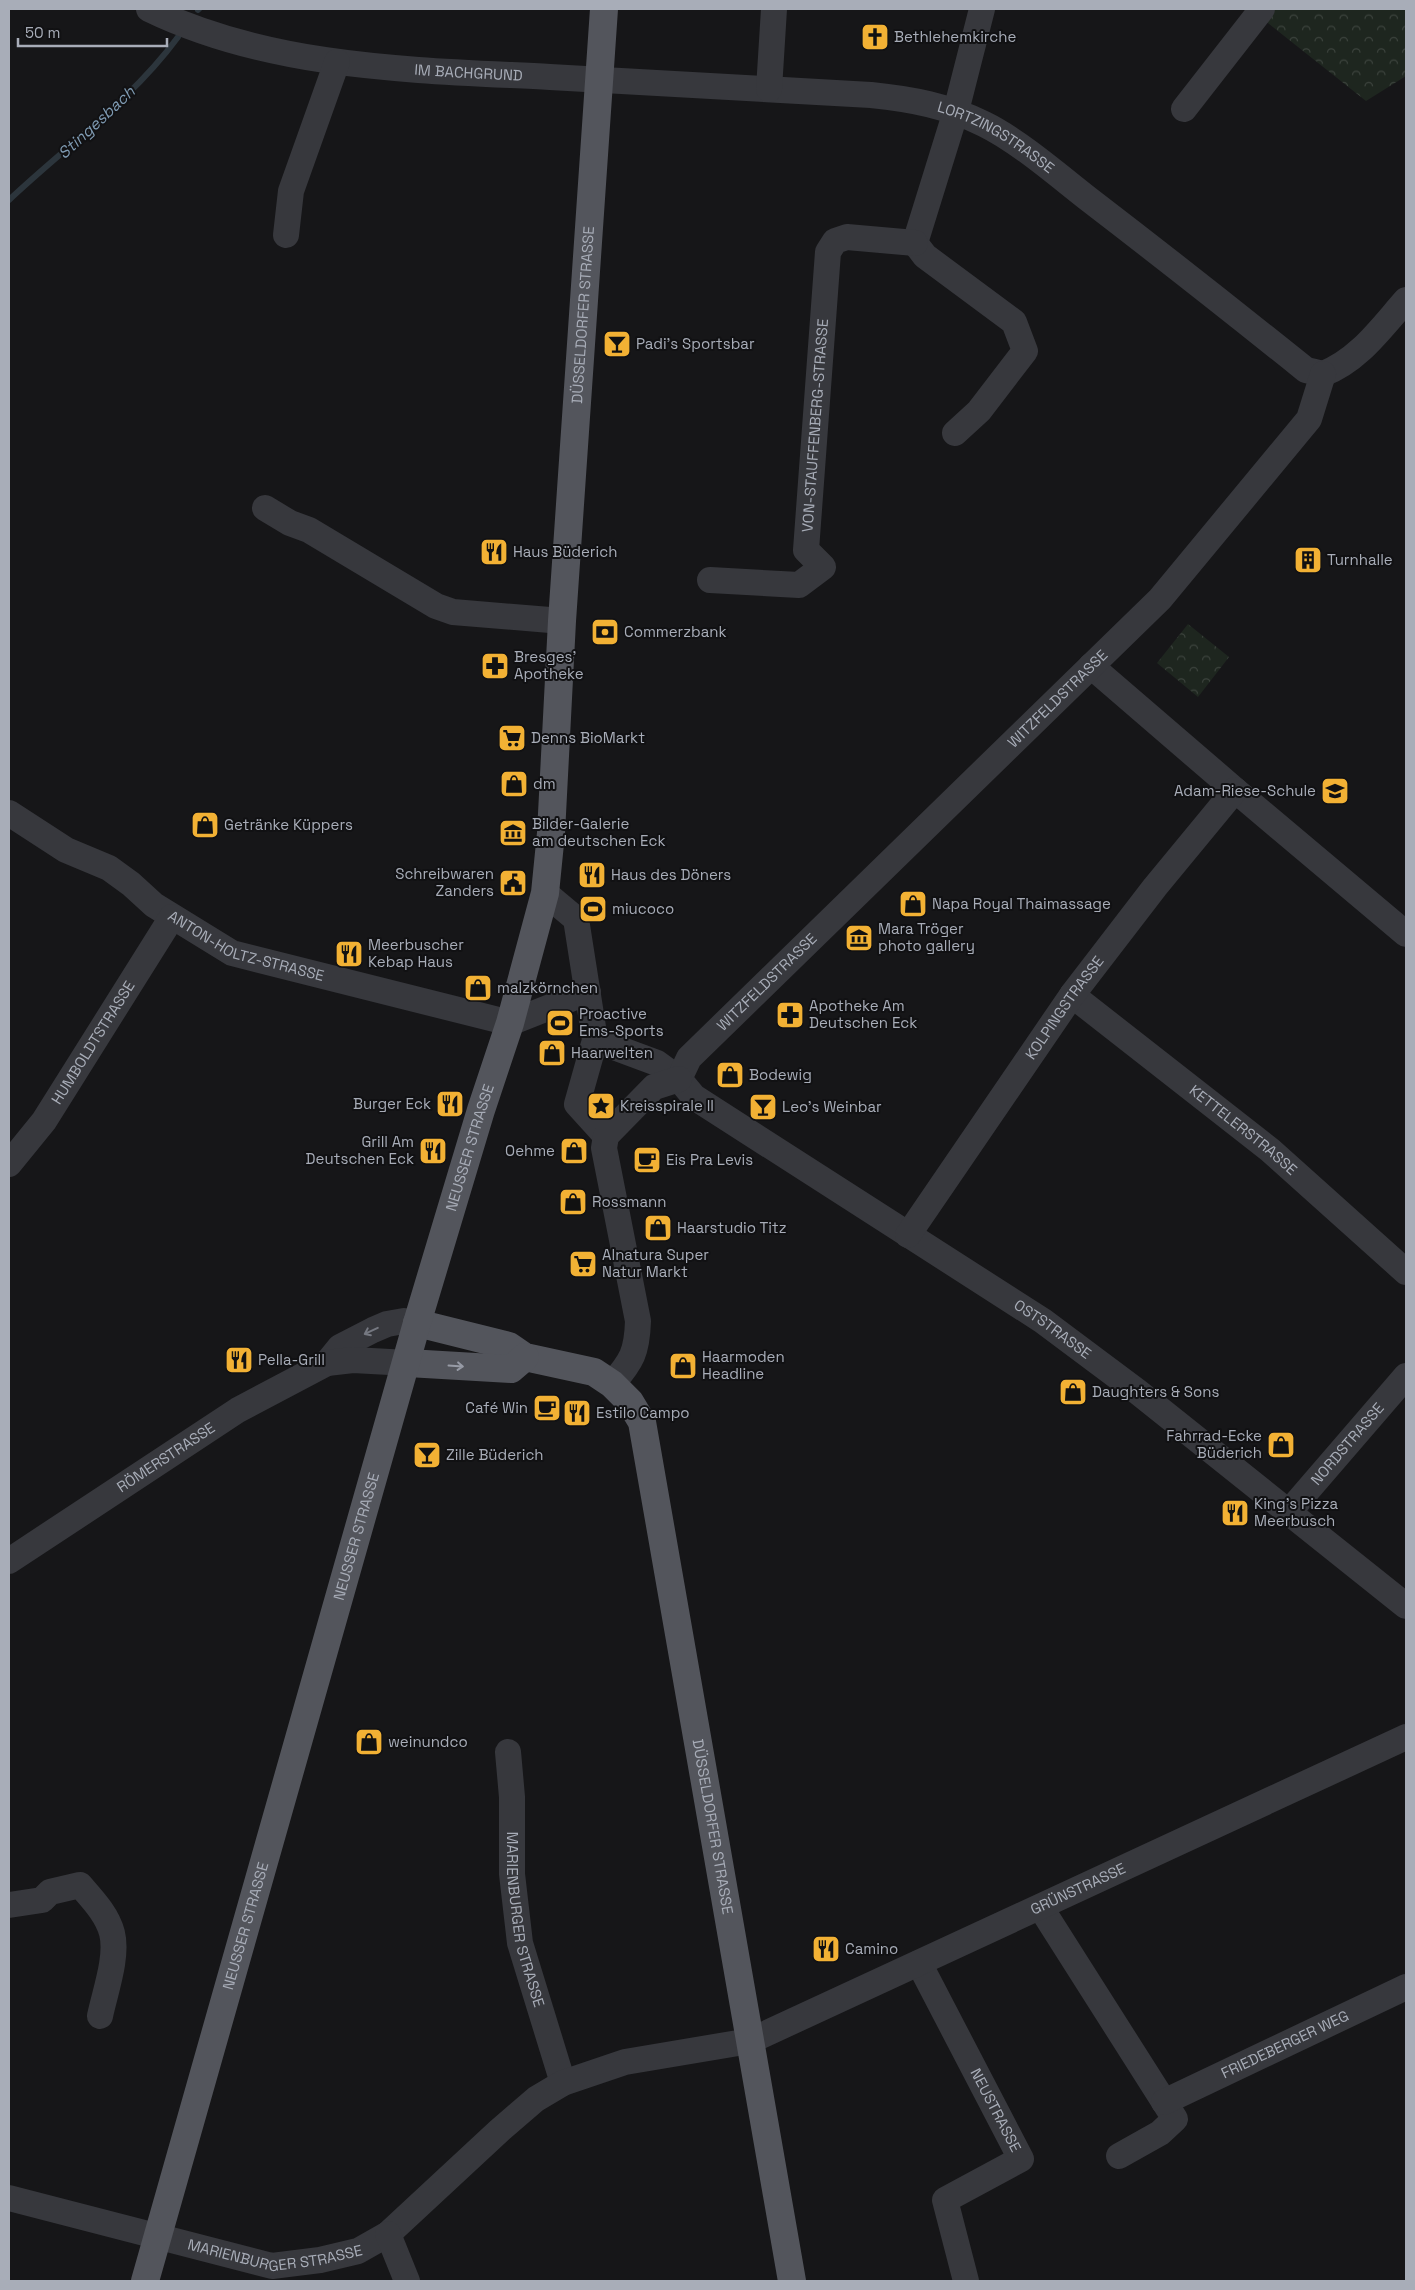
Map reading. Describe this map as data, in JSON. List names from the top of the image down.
{
  "streets": {
    "main road": ["DÜSSELDORFER STRASSE", "NEUSSER STRASSE"],
    "street": [
      "IM BACHGRUND",
      "LORTZINGSTRASSE",
      "VON-STAUFFENBERG-STRASSE",
      "WITZFELDSTRASSE",
      "ANTON-HOLTZ-STRASSE",
      "KOLPINGSTRASSE",
      "HUMBOLDTSTRASSE",
      "KETTELERSTRASSE",
      "OSTSTRASSE",
      "NORDSTRASSE",
      "RÖMERSTRASSE",
      "GRÜNSTRASSE",
      "MARIENBURGER STRASSE",
      "FRIEDEBERGER WEG",
      "NEUSTRASSE"
    ]
  },
  "crossings": [
    ["IM BACHGRUND", "LORTZINGSTRASSE"],
    ["IM BACHGRUND", "DÜSSELDORFER STRASSE"],
    ["LORTZINGSTRASSE", "DÜSSELDORFER STRASSE"],
    ["LORTZINGSTRASSE", "WITZFELDSTRASSE"],
    ["DÜSSELDORFER STRASSE", "NEUSSER STRASSE"],
    ["DÜSSELDORFER STRASSE", "RÖMERSTRASSE"],
    ["DÜSSELDORFER STRASSE", "GRÜNSTRASSE"],
    ["DÜSSELDORFER STRASSE", "MARIENBURGER STRASSE"],
    ["WITZFELDSTRASSE", "OSTSTRASSE"],
    ["ANTON-HOLTZ-STRASSE", "HUMBOLDTSTRASSE"],
    ["ANTON-HOLTZ-STRASSE", "NEUSSER STRASSE"],
    ["KOLPINGSTRASSE", "KETTELERSTRASSE"],
    ["KOLPINGSTRASSE", "OSTSTRASSE"],
    ["NEUSSER STRASSE", "RÖMERSTRASSE"],
    ["NEUSSER STRASSE", "MARIENBURGER STRASSE"],
    ["OSTSTRASSE", "NORDSTRASSE"],
    ["GRÜNSTRASSE", "MARIENBURGER STRASSE"],
    ["GRÜNSTRASSE", "NEUSTRASSE"]
  ],
  "water": ["Stingesbach"],
  "places": {
    "church": ["Bethlehemkirche"],
    "bar": ["Padi's Sportsbar", "Leo's Weinbar", "Zille Büderich"],
    "restaurant": [
      "Haus Büderich",
      "Haus des Döners",
      "Meerbuscher Kebap Haus",
      "Burger Eck",
      "Grill Am Deutschen Eck",
      "Pella-Grill",
      "Estilo Campo",
      "King's Pizza Meerbusch",
      "Camino"
    ],
    "building": ["Turnhalle"],
    "bank": ["Commerzbank"],
    "pharmacy": ["Bresges' Apotheke", "Apotheke Am Deutschen Eck"],
    "supermarket": ["Denns BioMarkt", "Alnatura Super Natur Markt"],
    "shop": [
      "dm",
      "Getränke Küppers",
      "Napa Royal Thaimassage",
      "malzkörnchen",
      "Haarwelten",
      "Bodewig",
      "Oehme",
      "Rossmann",
      "Haarstudio Titz",
      "Haarmoden Headline",
      "Daughters & Sons",
      "Fahrrad-Ecke Büderich",
      "weinundco"
    ],
    "school or university": ["Adam-Riese-Schule"],
    "museum": ["Bilder-Galerie am deutschen Eck", "Mara Tröger photo gallery"],
    "public building": ["Schreibwaren Zanders"],
    "sports": ["miucoco", "Proactive Ems-Sports"],
    "place": ["Kreisspirale II"],
    "cafe": ["Eis Pra Levis", "Café Win"]
  },
  "scale_bar": "50 m"
}
